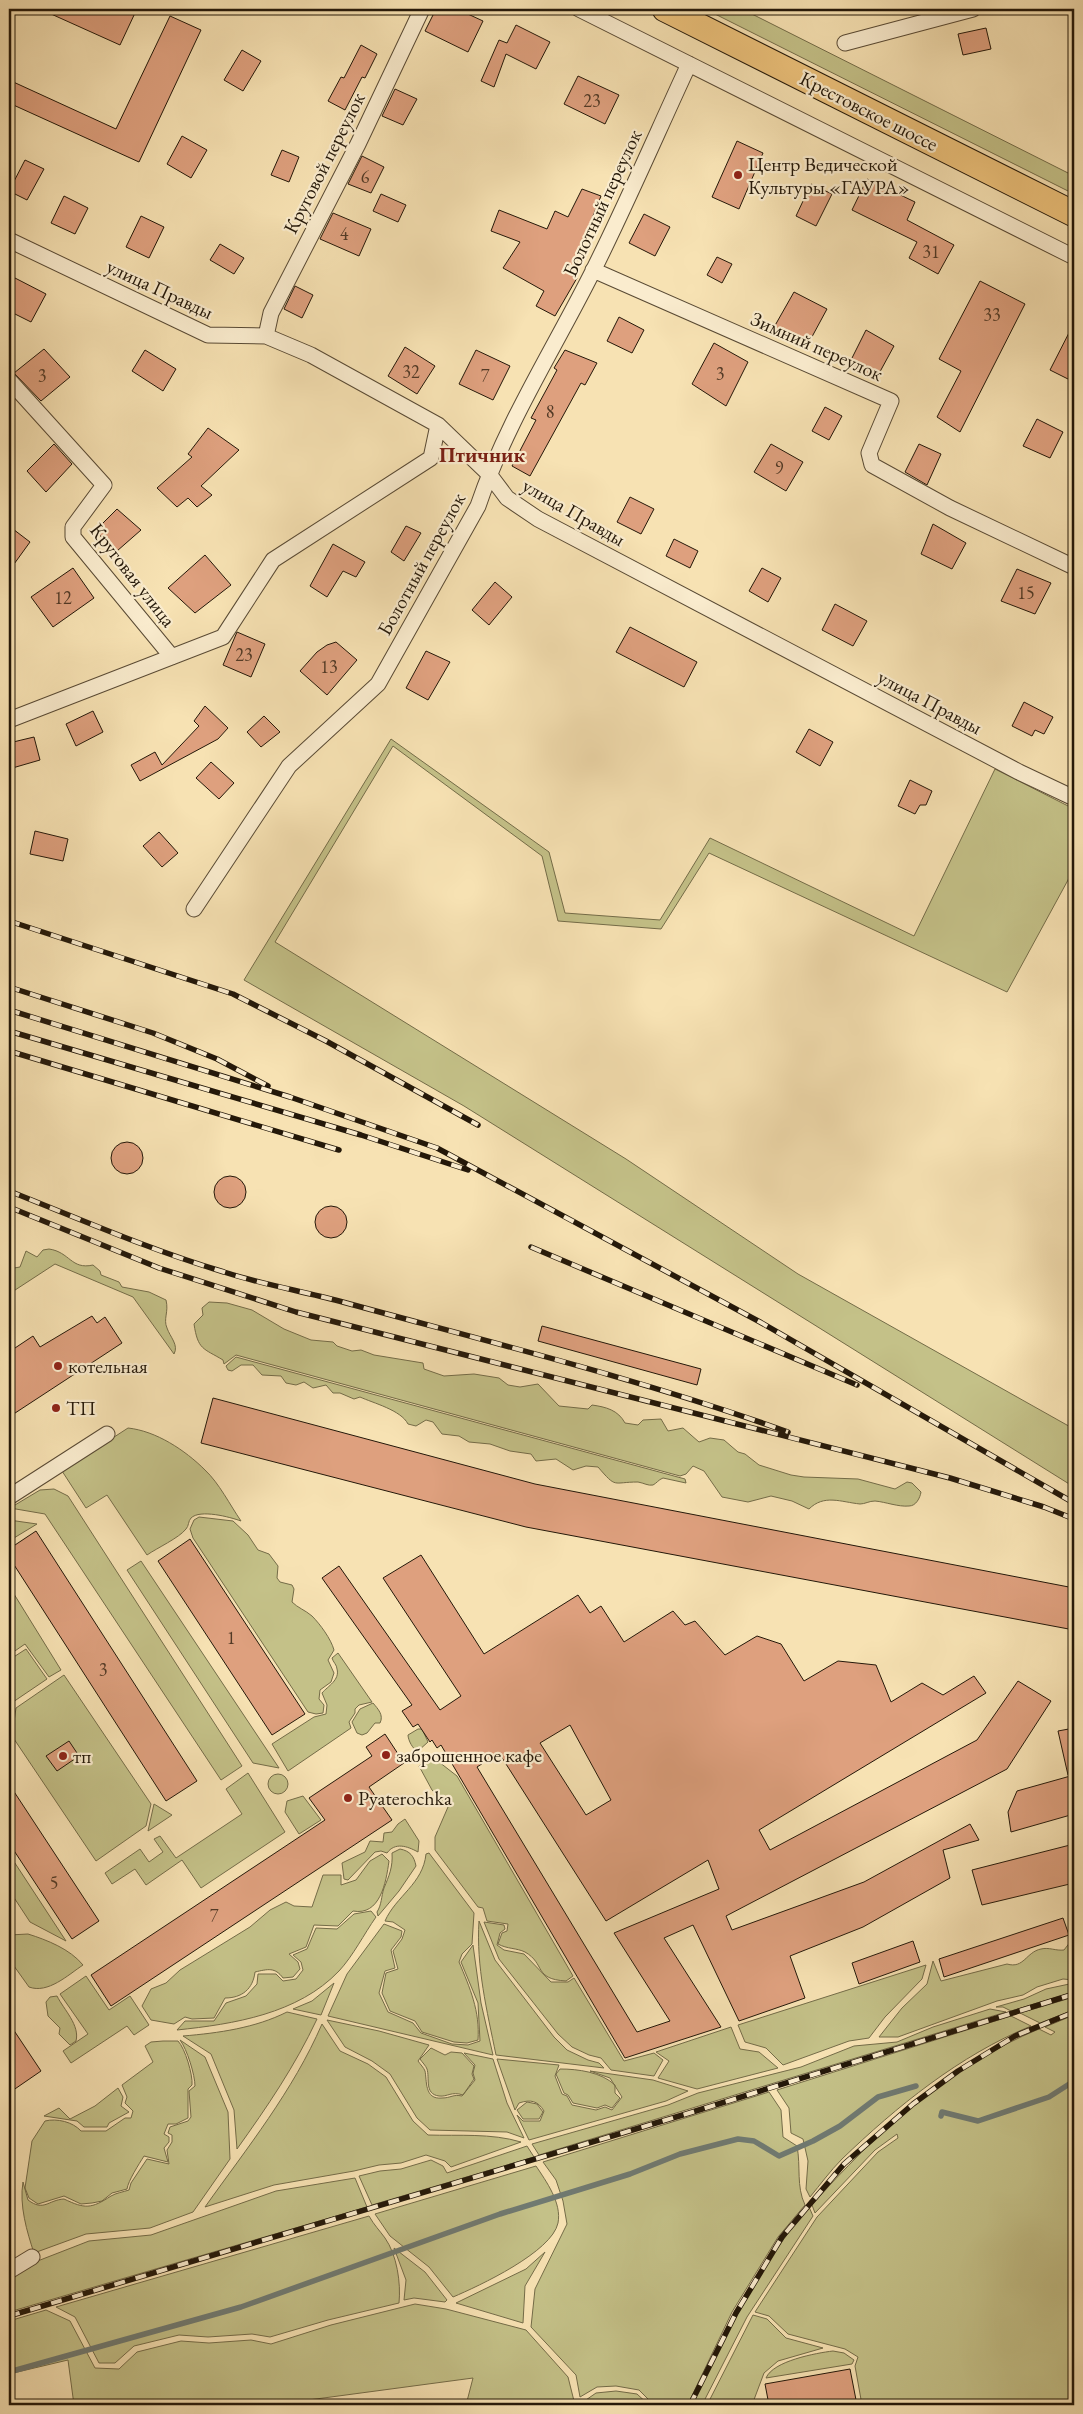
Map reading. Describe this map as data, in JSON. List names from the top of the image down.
{
  "streets": {
    "main road": ["Крестовское шоссе"],
    "street": [
      "Круговой переулок",
      "Болотный переулок",
      "улица Правды",
      "Зимний переулок",
      "Круговая улица"
    ]
  },
  "crossings": [
    ["Круговой переулок", "улица Правды"],
    ["Болотный переулок", "улица Правды"],
    ["Болотный переулок", "Зимний переулок"]
  ],
  "districts": ["Птичник"],
  "places": [
    "Центр Ведической Культуры «ГАУРА»",
    "котельная",
    "ТП",
    "заброшенное кафе",
    "тп",
    "Pyaterochka"
  ],
  "house_numbers": [
    "23",
    "6",
    "4",
    "31",
    "33",
    "32",
    "3",
    "3",
    "7",
    "8",
    "9",
    "15",
    "12",
    "23",
    "13",
    "1",
    "3",
    "5",
    "7"
  ]
}
